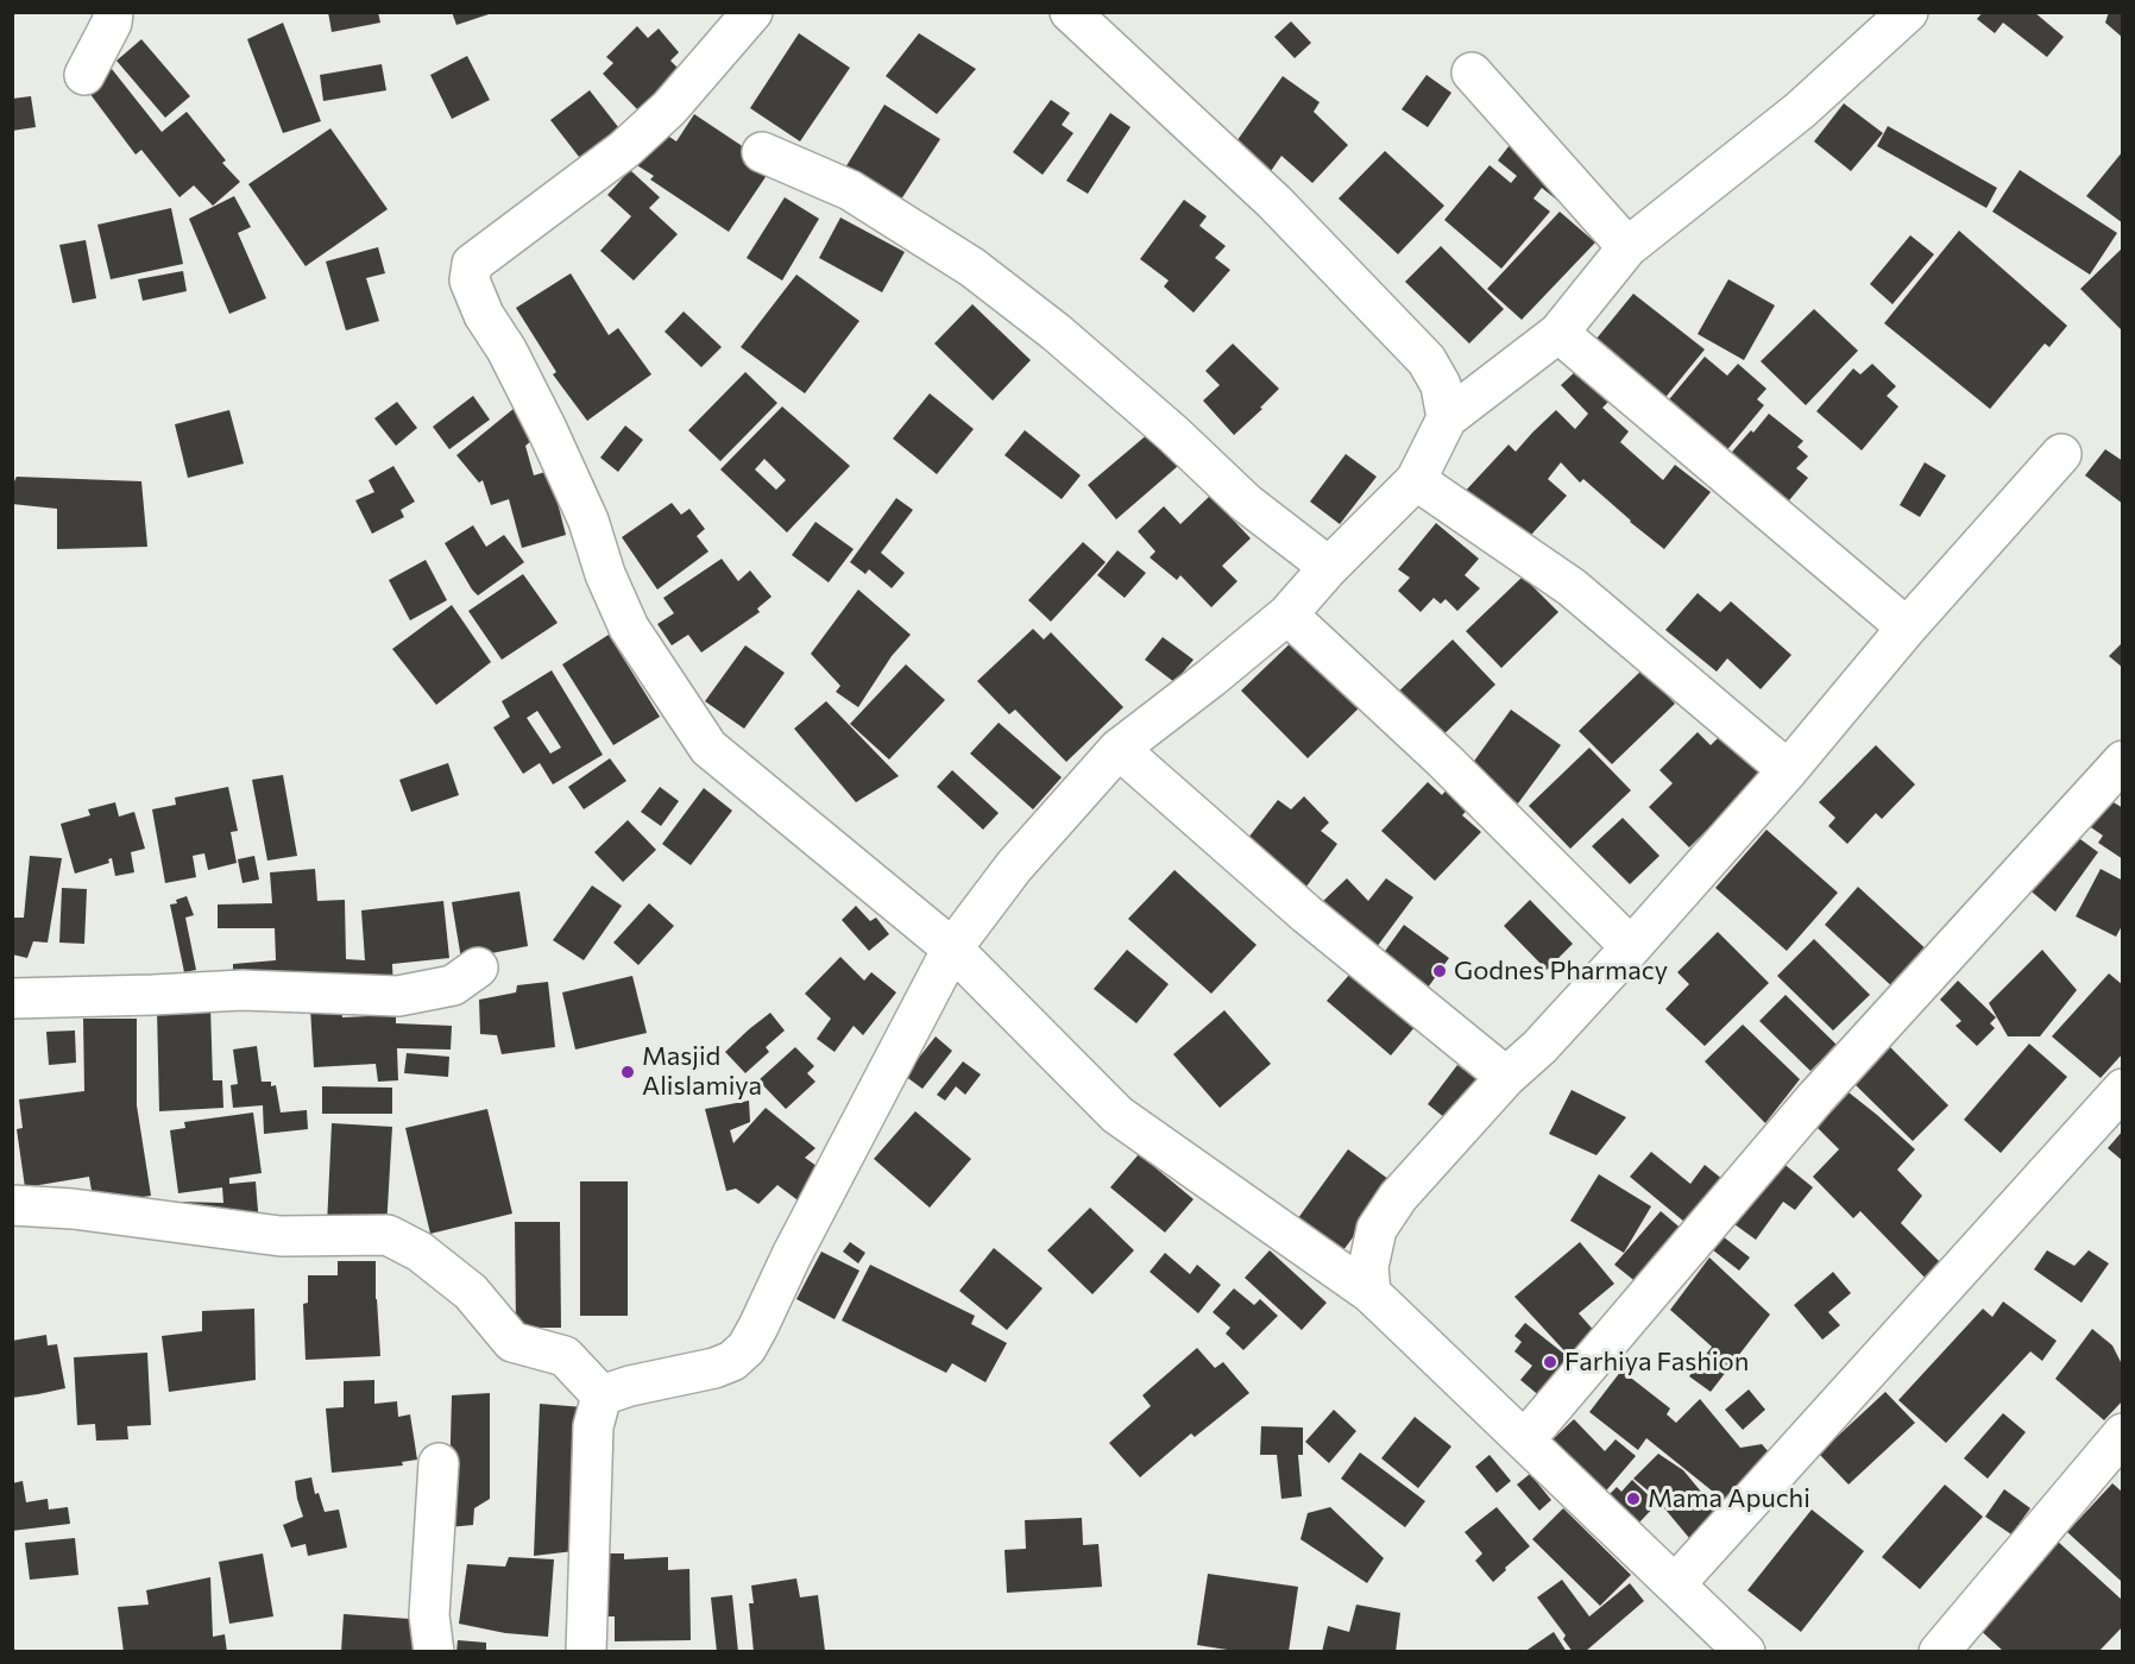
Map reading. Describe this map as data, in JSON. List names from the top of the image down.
{
  "places": [
    "Godnes Pharmacy",
    "Masjid Alislamiya",
    "Farhiya Fashion",
    "Mama Apuchi"
  ]
}
